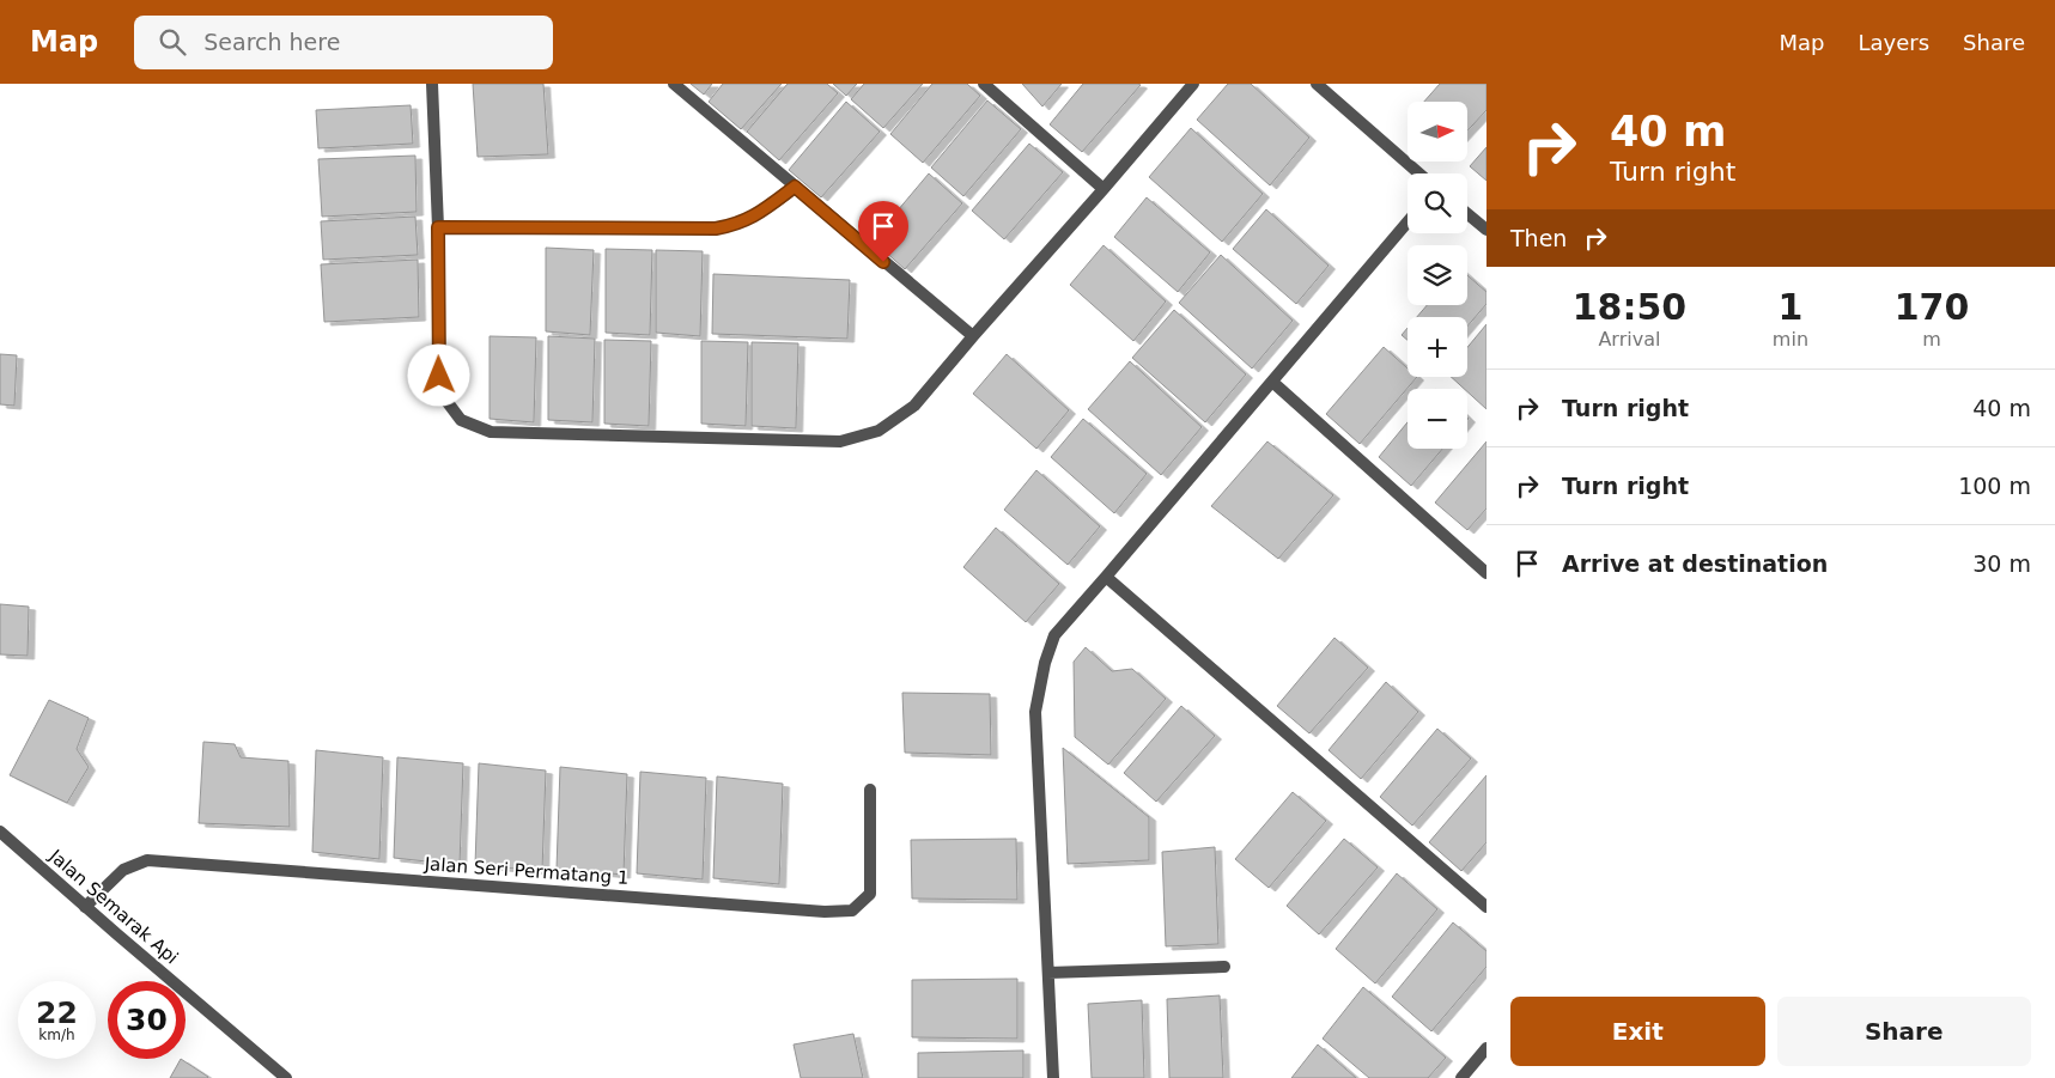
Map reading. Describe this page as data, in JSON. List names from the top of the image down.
{
  "streets": {
    "street": ["Jalan Seri Permatang 1", "Jalan Semarak Api"]
  },
  "crossings": [
    ["Jalan Seri Permatang 1", "Jalan Semarak Api"]
  ],
  "north": "right",
  "page": {
    "header": "Map",
    "search": "Search here",
    "nav": ["Map", "Layers", "Share"],
    "turn": ["40 m", "Turn right"],
    "map_buttons": ["+", "−"],
    "then": "Then",
    "eta": [
      "18:50",
      "Arrival",
      "1",
      "min",
      "170",
      "m"
    ],
    "list": [
      {
        "name": "Turn right",
        "value": "40 m"
      },
      {
        "name": "Turn right",
        "value": "100 m"
      },
      {
        "name": "Arrive at destination",
        "value": "30 m"
      }
    ],
    "speed": "22 km/h",
    "limit": "30",
    "buttons": ["Exit", "Share"]
  }
}
